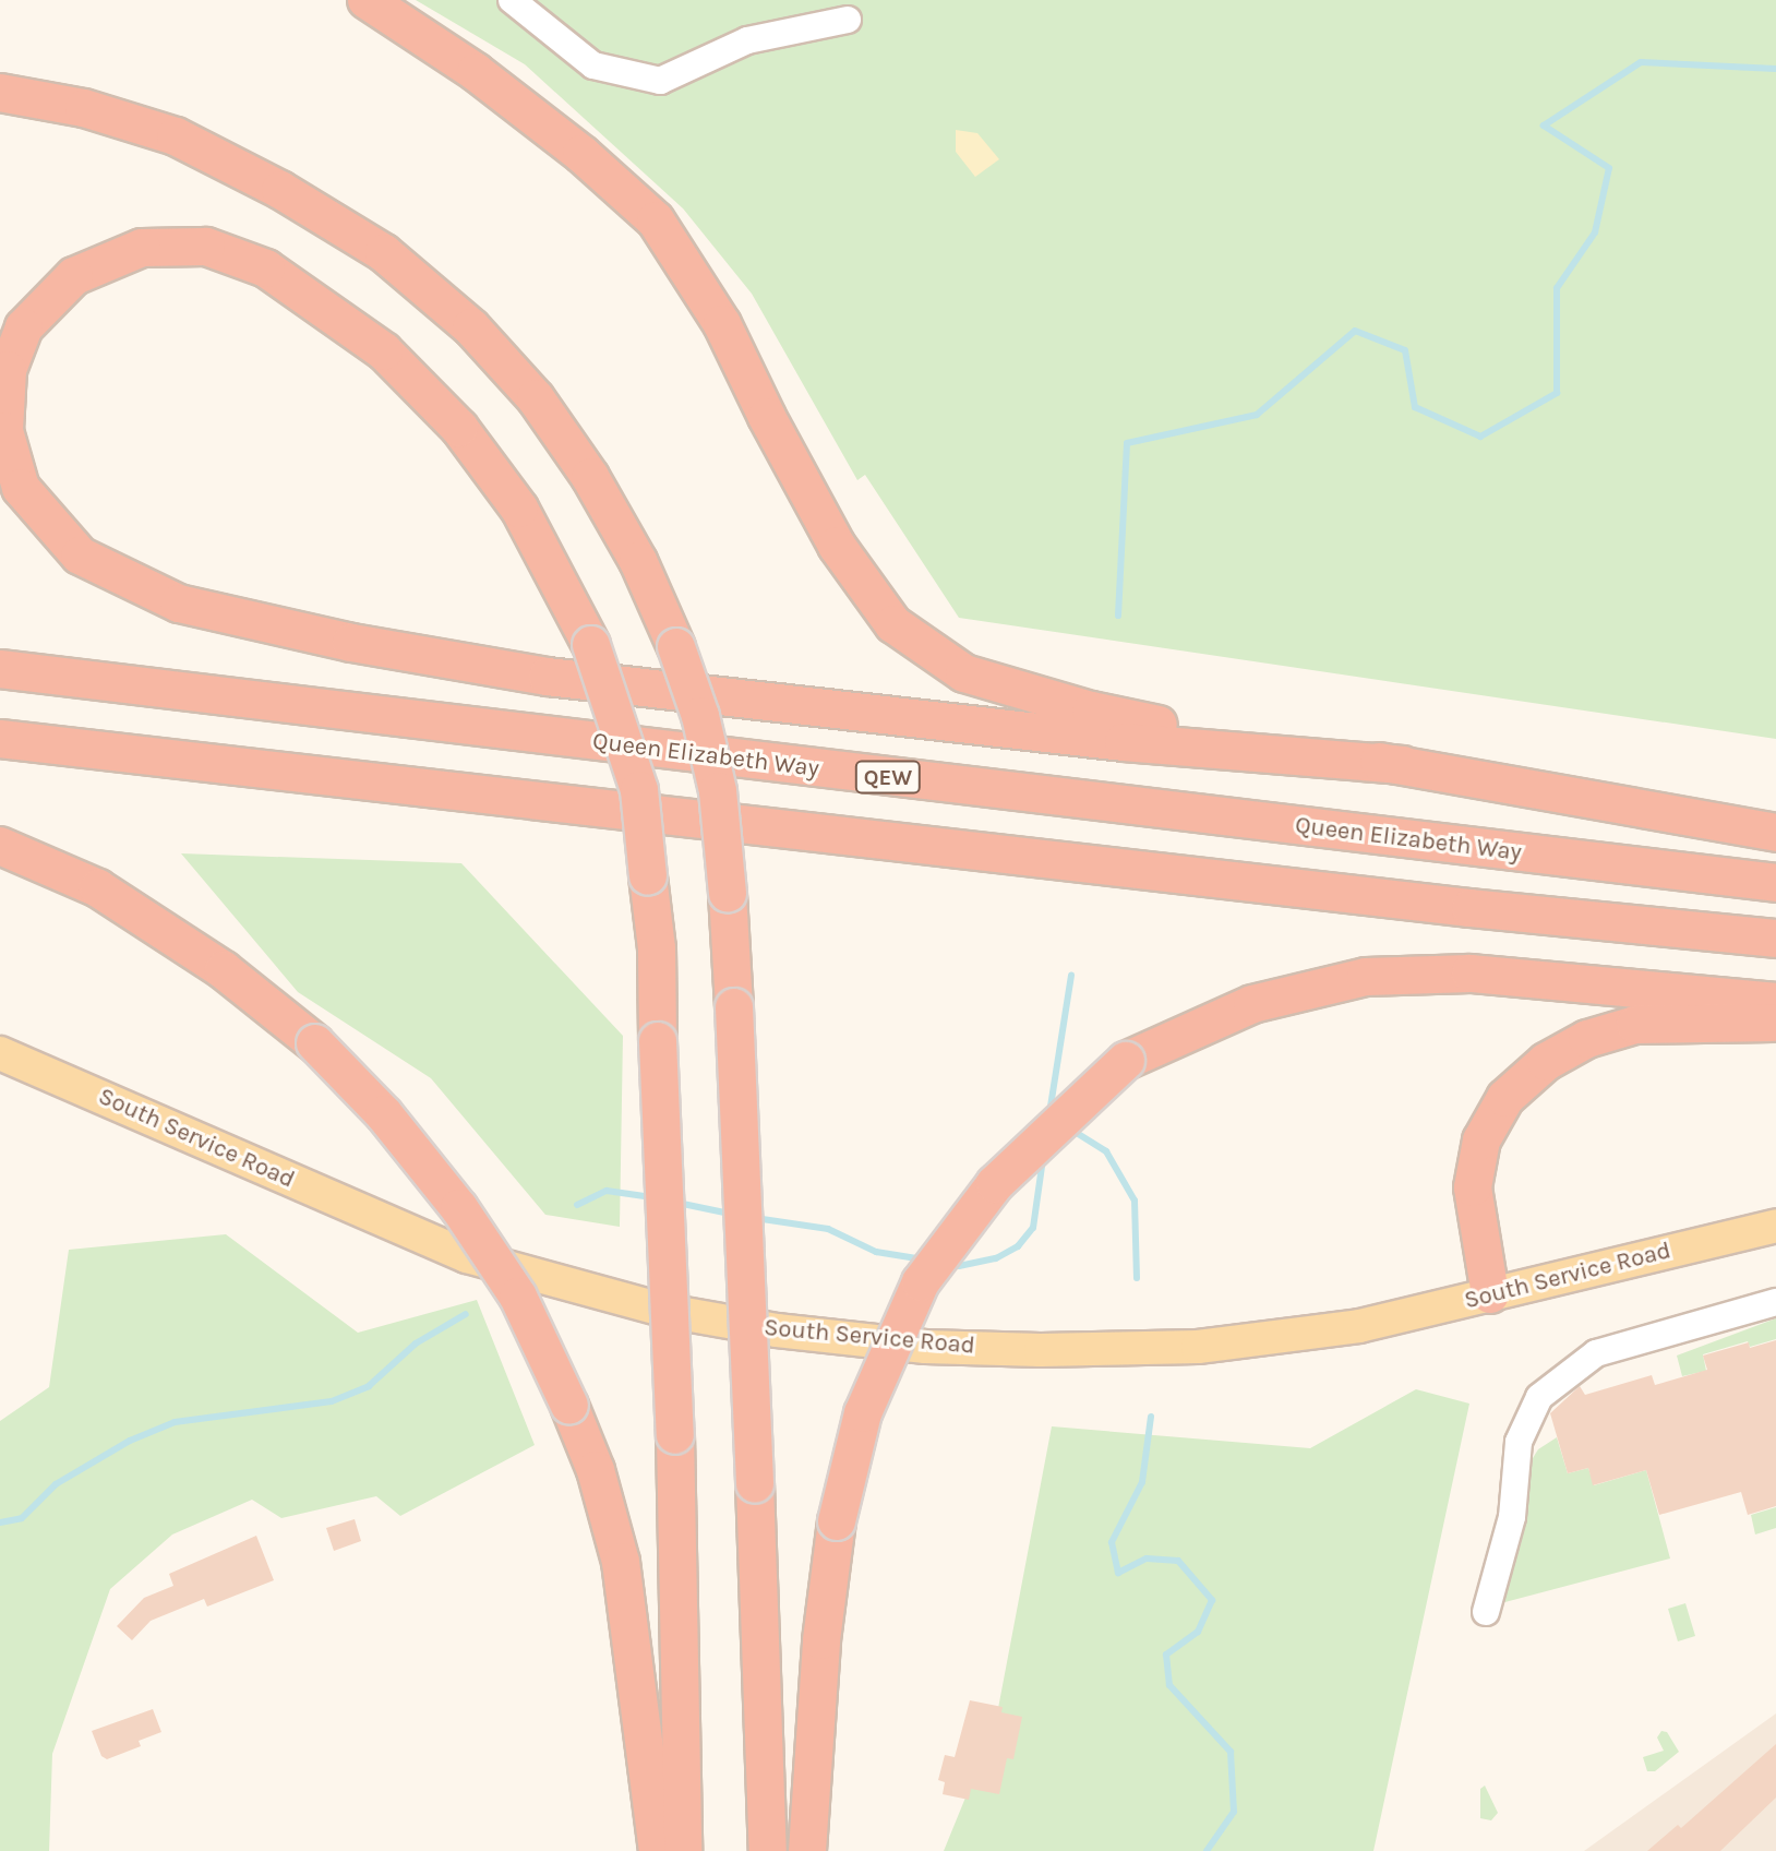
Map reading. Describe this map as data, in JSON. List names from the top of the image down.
{
  "streets": {
    "highway": ["Queen Elizabeth Way", "QEW"],
    "main road": ["South Service Road"]
  }
}
